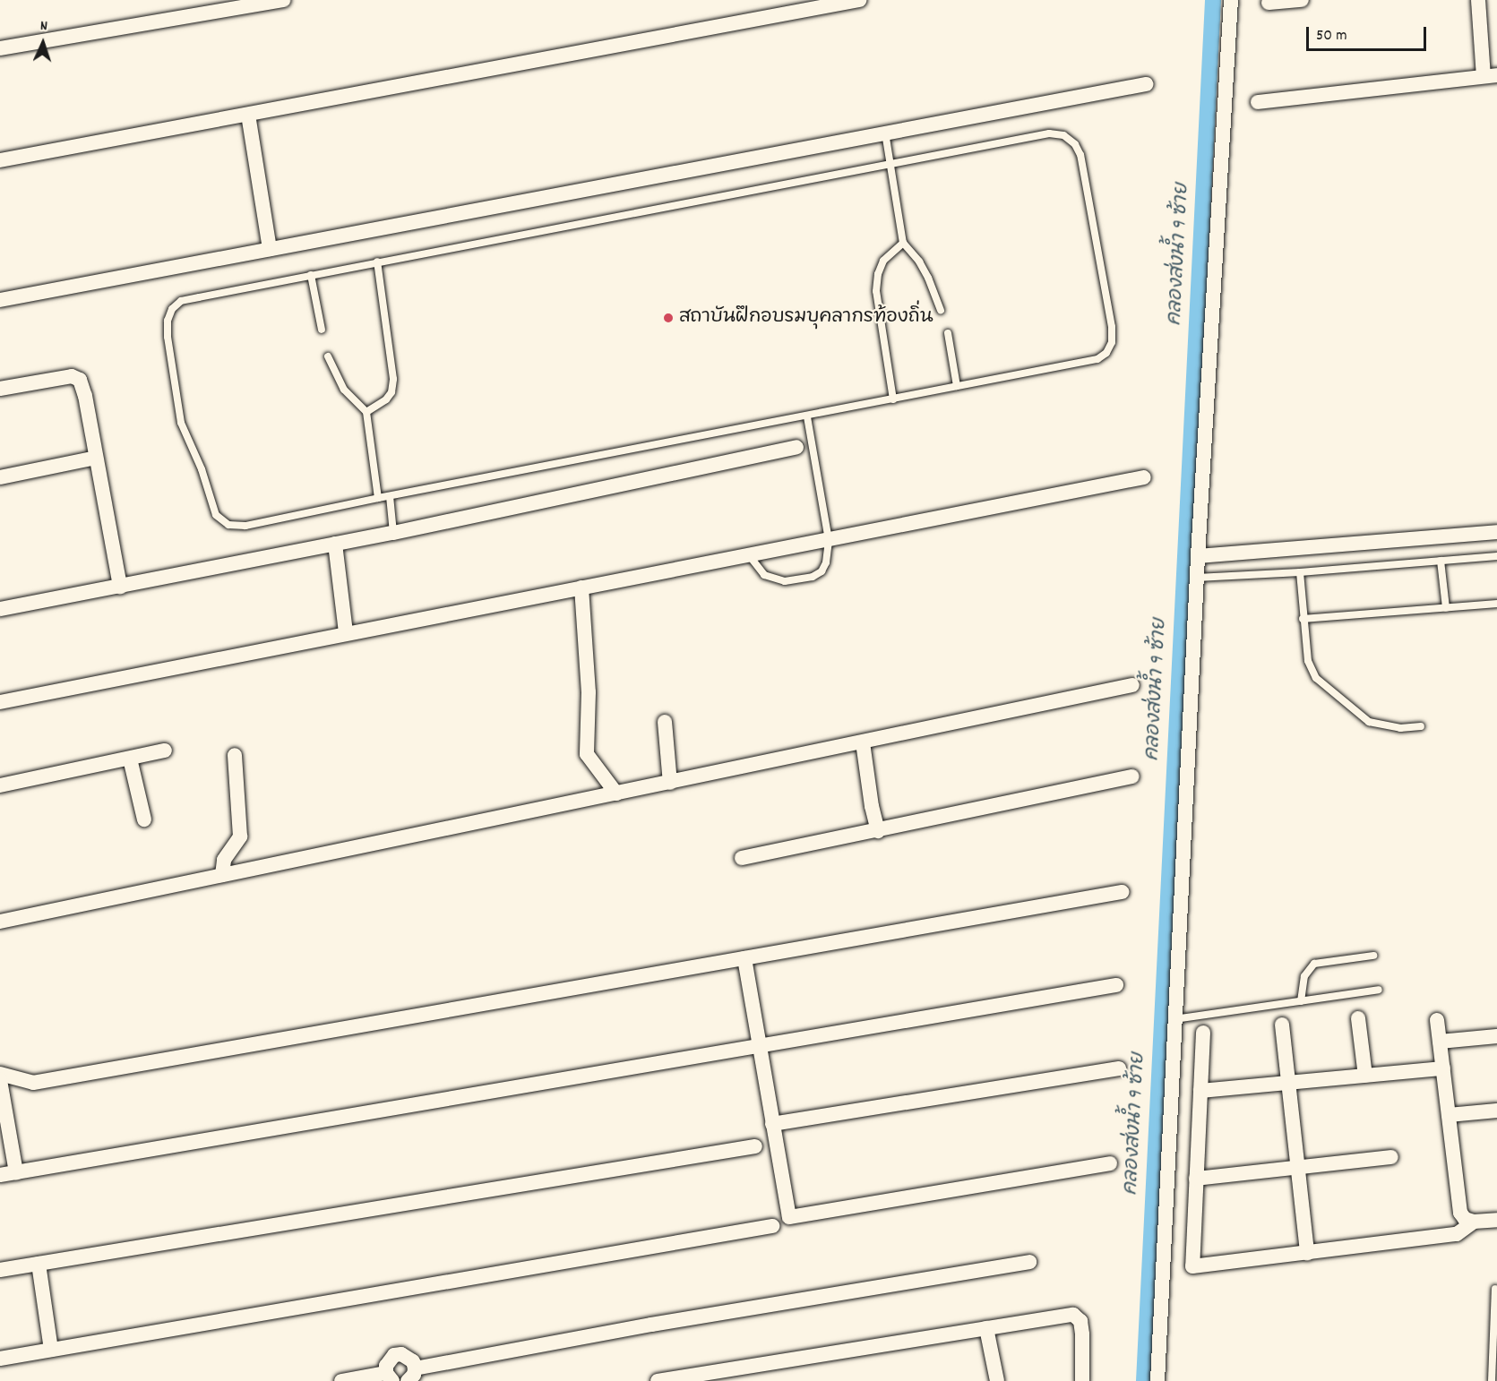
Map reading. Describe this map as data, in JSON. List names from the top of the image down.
{
  "water": ["คลองส่งน้ำ 9 ซ้าย"],
  "places": ["สถาบันฝึกอบรมบุคลากรท้องถิ่น"],
  "scale_bar": "50 m",
  "north": "top"
}
